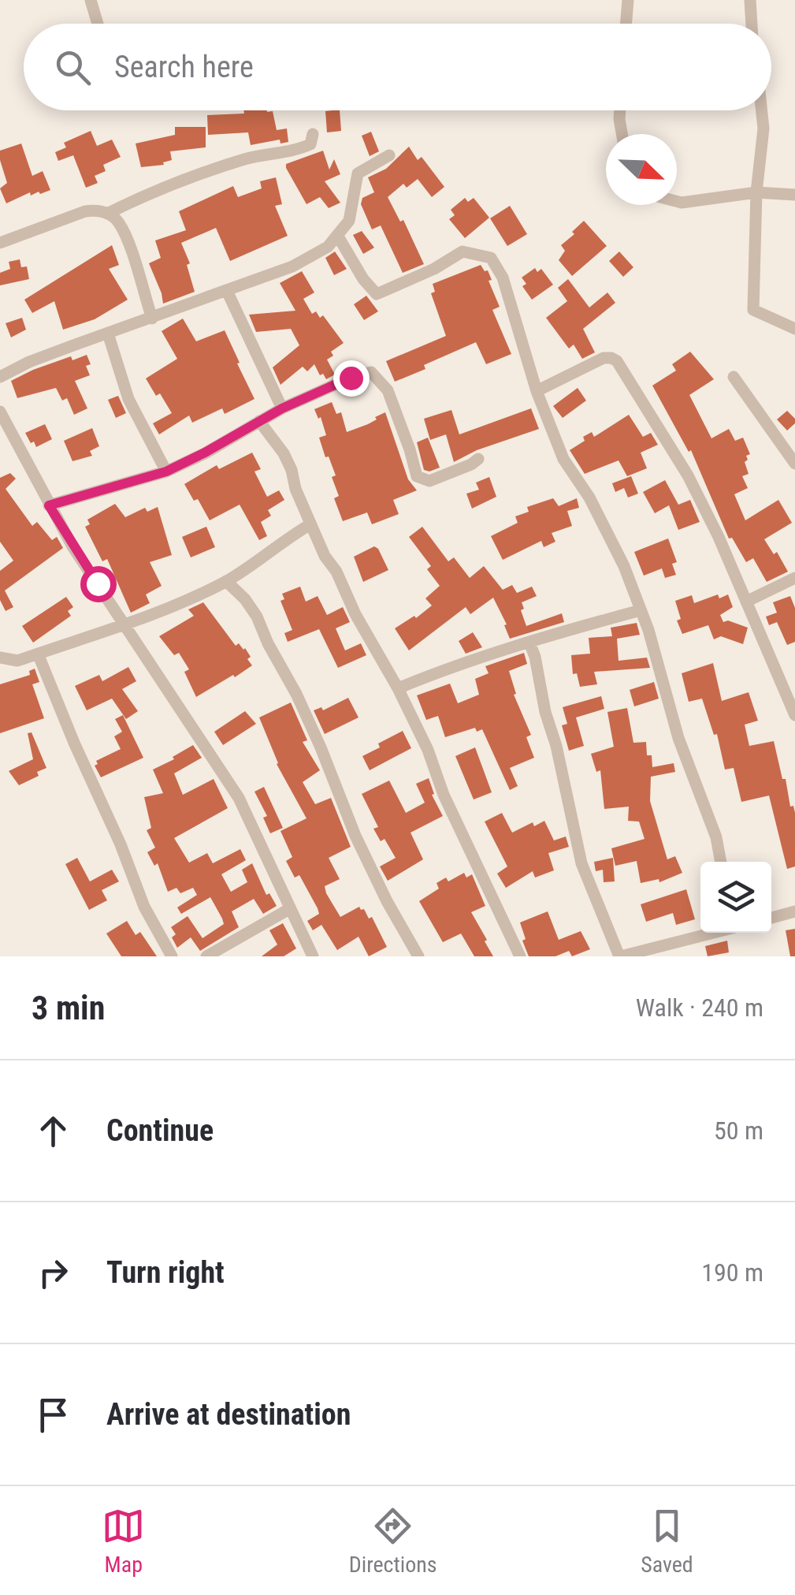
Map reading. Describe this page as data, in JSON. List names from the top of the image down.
{
  "north": "bottom right",
  "page": {
    "search": "Search here",
    "heading": ["3 min", "Walk · 240 m"],
    "list": [
      ["Continue", "50 m"],
      ["Turn right", "190 m"],
      "Arrive at destination"
    ],
    "nav": ["Map", "Directions", "Saved"]
  }
}
